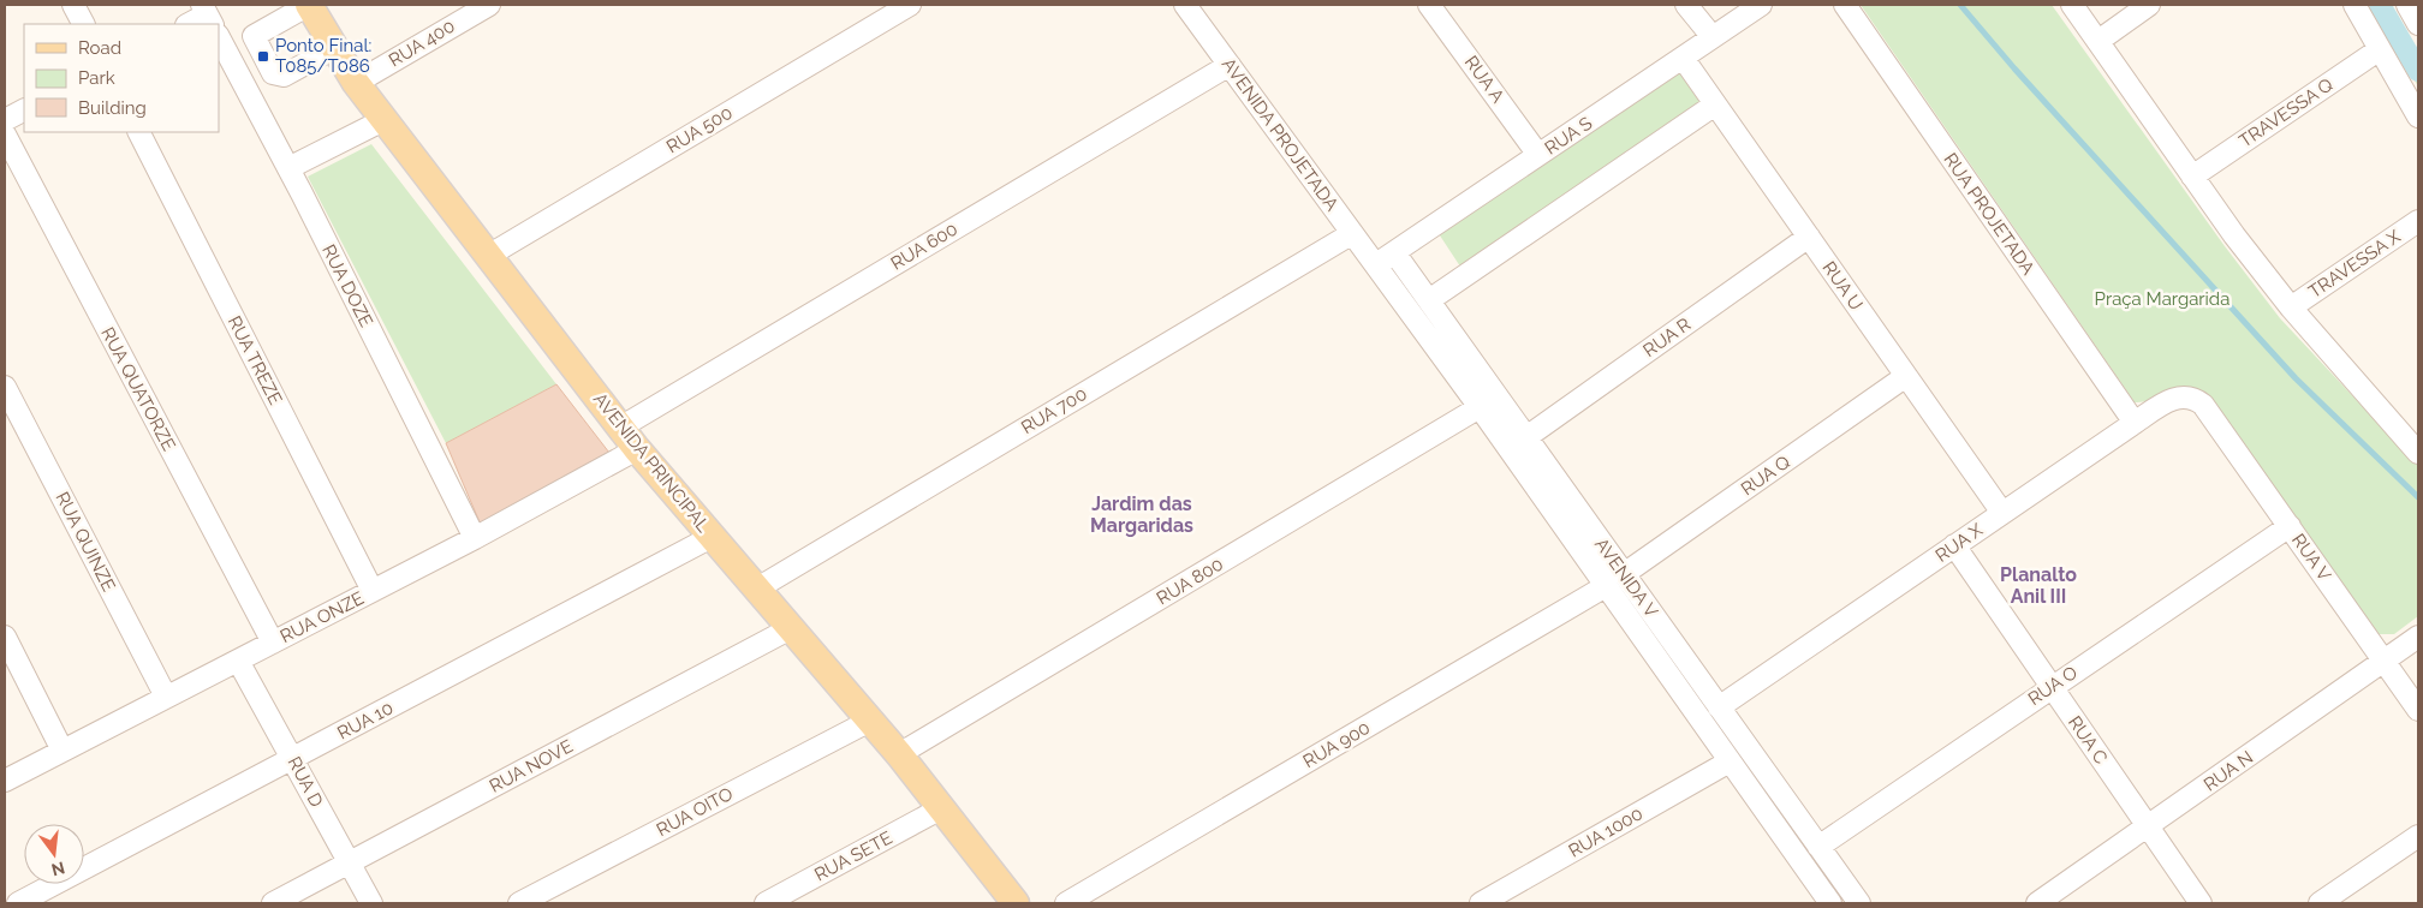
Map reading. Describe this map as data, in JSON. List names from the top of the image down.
{
  "streets": {
    "main road": ["AVENIDA PRINCIPAL"],
    "street": [
      "RUA 400",
      "RUA A",
      "TRAVESSA Q",
      "RUA 500",
      "AVENIDA PROJETADA",
      "RUA S",
      "RUA PROJETADA",
      "RUA 600",
      "TRAVESSA X",
      "RUA DOZE",
      "RUA U",
      "RUA R",
      "RUA TREZE",
      "RUA QUATORZE",
      "RUA 700",
      "RUA Q",
      "RUA QUINZE",
      "RUA X",
      "RUA V",
      "AVENIDA V",
      "RUA 800",
      "RUA ONZE",
      "RUA O",
      "RUA 10",
      "RUA C",
      "RUA 900",
      "RUA NOVE",
      "RUA N",
      "RUA D",
      "RUA OITO",
      "RUA 1000",
      "RUA SETE"
    ]
  },
  "crossings": [
    ["RUA 400", "AVENIDA PRINCIPAL"],
    ["RUA A", "RUA S"],
    ["RUA 500", "AVENIDA PRINCIPAL"],
    ["AVENIDA PROJETADA", "RUA S"],
    ["AVENIDA PROJETADA", "RUA 600"],
    ["AVENIDA PROJETADA", "RUA 700"],
    ["AVENIDA PROJETADA", "AVENIDA V"],
    ["RUA S", "RUA U"],
    ["RUA S", "AVENIDA V"],
    ["RUA PROJETADA", "RUA X"],
    ["RUA 600", "AVENIDA PRINCIPAL"],
    ["RUA DOZE", "RUA ONZE"],
    ["RUA U", "RUA R"],
    ["RUA U", "RUA Q"],
    ["RUA U", "RUA X"],
    ["RUA R", "AVENIDA V"],
    ["RUA TREZE", "RUA ONZE"],
    ["RUA QUATORZE", "RUA ONZE"],
    ["RUA 700", "AVENIDA PRINCIPAL"],
    ["AVENIDA PRINCIPAL", "RUA 800"],
    ["AVENIDA PRINCIPAL", "RUA ONZE"],
    ["AVENIDA PRINCIPAL", "RUA 10"],
    ["AVENIDA PRINCIPAL", "RUA NOVE"],
    ["AVENIDA PRINCIPAL", "RUA OITO"],
    ["AVENIDA PRINCIPAL", "RUA SETE"],
    ["RUA Q", "AVENIDA V"],
    ["RUA QUINZE", "RUA ONZE"],
    ["RUA X", "RUA V"],
    ["RUA X", "AVENIDA V"],
    ["RUA X", "RUA C"],
    ["RUA V", "RUA O"],
    ["RUA V", "RUA N"],
    ["AVENIDA V", "RUA 800"],
    ["AVENIDA V", "RUA O"],
    ["AVENIDA V", "RUA 900"],
    ["AVENIDA V", "RUA 1000"],
    ["RUA ONZE", "RUA D"],
    ["RUA O", "RUA C"],
    ["RUA 10", "RUA D"],
    ["RUA C", "RUA N"],
    ["RUA NOVE", "RUA D"]
  ],
  "districts": ["Jardim das Margaridas", "Planalto Anil III"],
  "parks": ["Praça Margarida"],
  "places": {
    "transit": ["Ponto Final: T085/T086"]
  },
  "legend": ["Road", "Park", "Building"],
  "north": "bottom"
}
